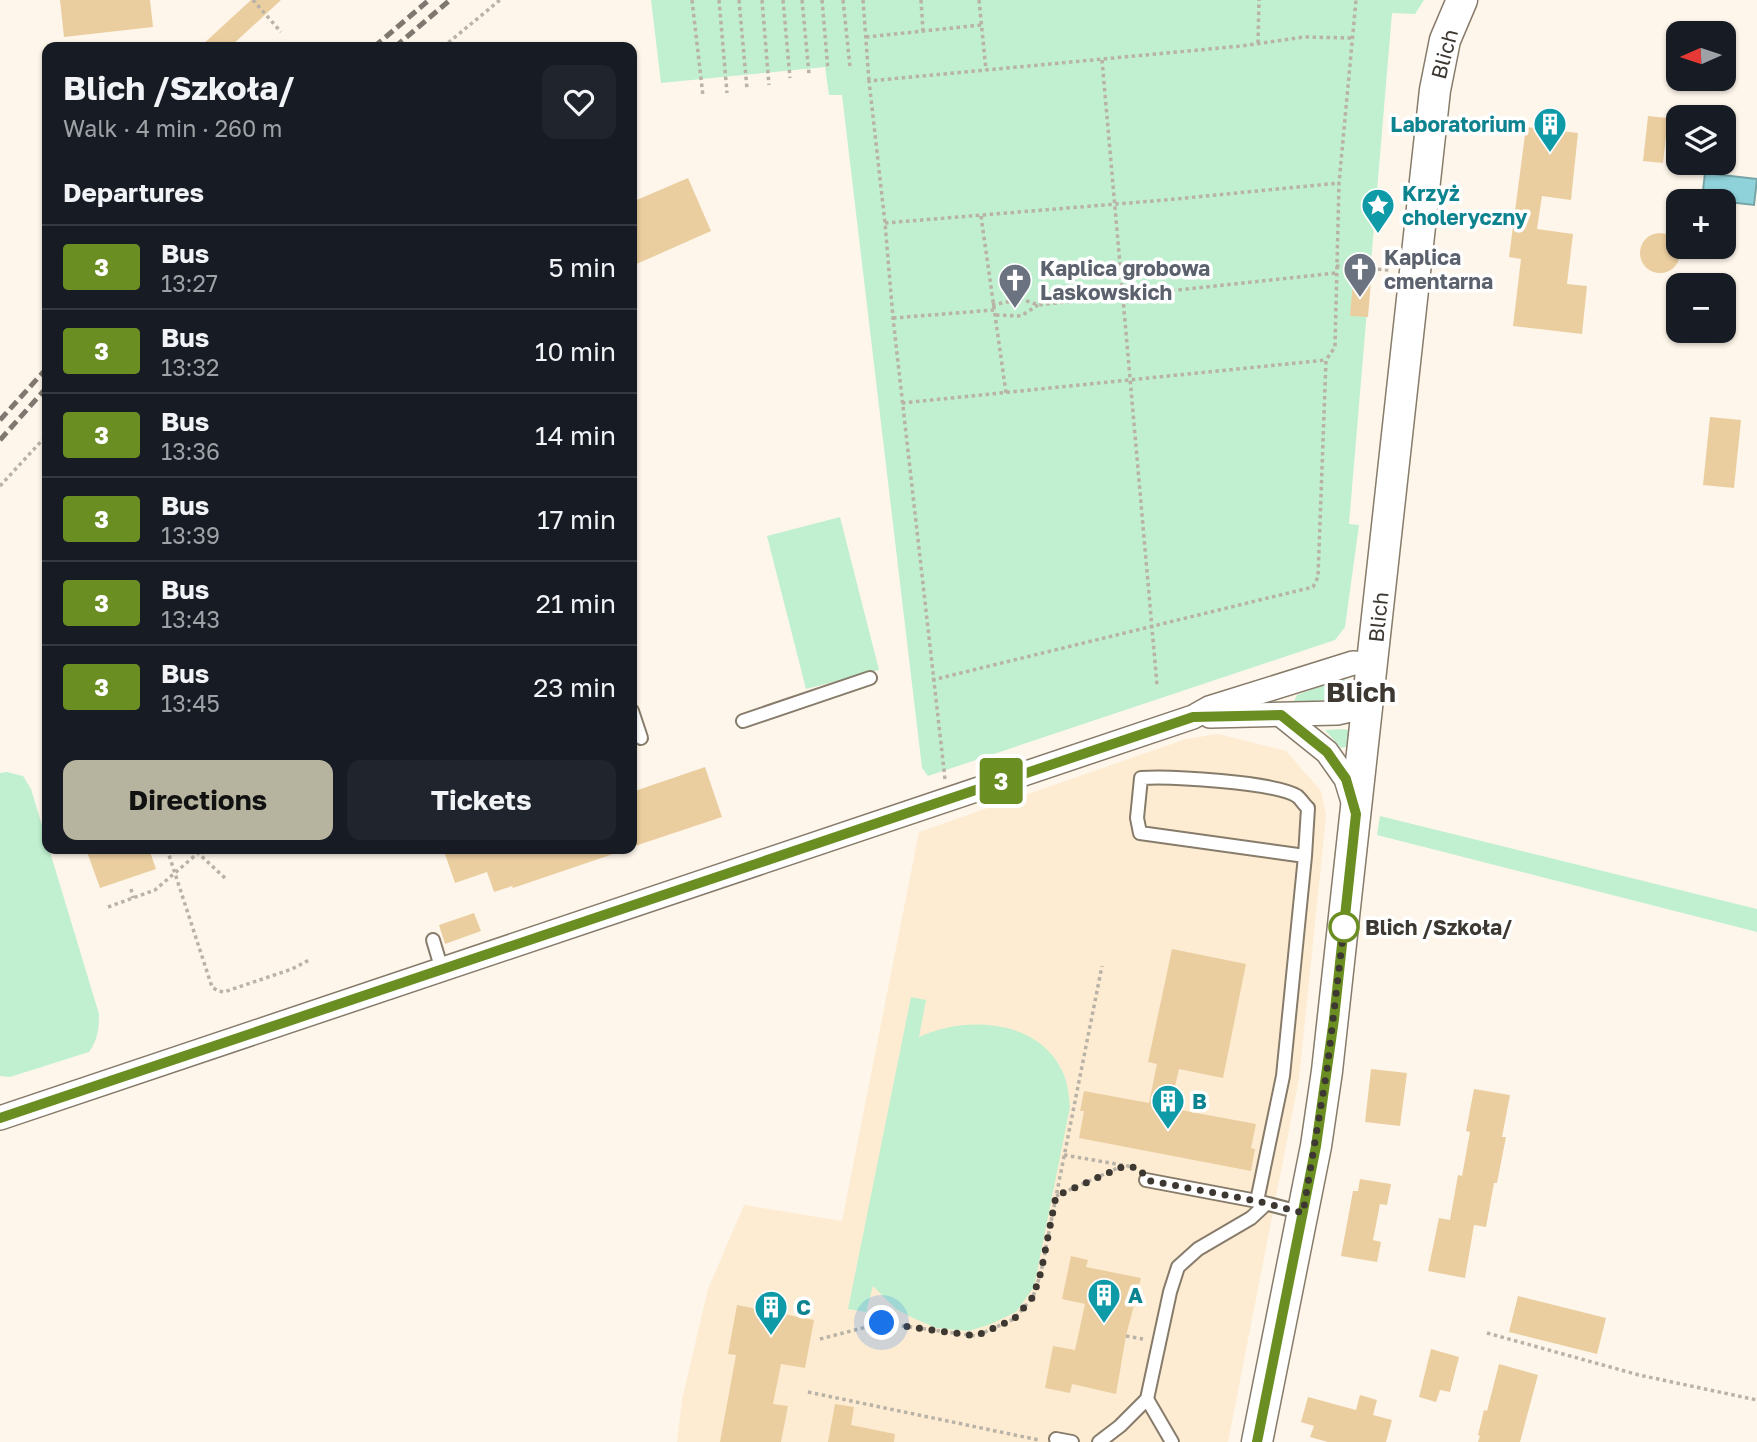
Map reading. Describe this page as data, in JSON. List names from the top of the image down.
{
  "streets": {
    "street": ["Blich"]
  },
  "districts": ["Blich"],
  "places": {
    "building": [
      "Laboratorium",
      "B",
      "A",
      "C"
    ],
    "place": ["Krzyż choleryczny"],
    "church": ["Kaplica cmentarna", "Kaplica grobowa Laskowskich"],
    "other": ["Blich /Szkoła/"]
  },
  "lines": ["bus line 3"],
  "north": "left",
  "page": {
    "on_map": "3",
    "map_buttons": ["+", "−"],
    "heading": [
      ["Blich /Szkoła/", "Walk · 4 min · 260 m"],
      "Departures"
    ],
    "list": [
      {
        "mark": "3",
        "name": "Bus",
        "note": "13:27",
        "value": "5 min"
      },
      {
        "mark": "3",
        "name": "Bus",
        "note": "13:32",
        "value": "10 min"
      },
      {
        "mark": "3",
        "name": "Bus",
        "note": "13:36",
        "value": "14 min"
      },
      {
        "mark": "3",
        "name": "Bus",
        "note": "13:39",
        "value": "17 min"
      },
      {
        "mark": "3",
        "name": "Bus",
        "note": "13:43",
        "value": "21 min"
      },
      {
        "mark": "3",
        "name": "Bus",
        "note": "13:45",
        "value": "23 min"
      }
    ],
    "buttons": ["Directions", "Tickets"]
  }
}
